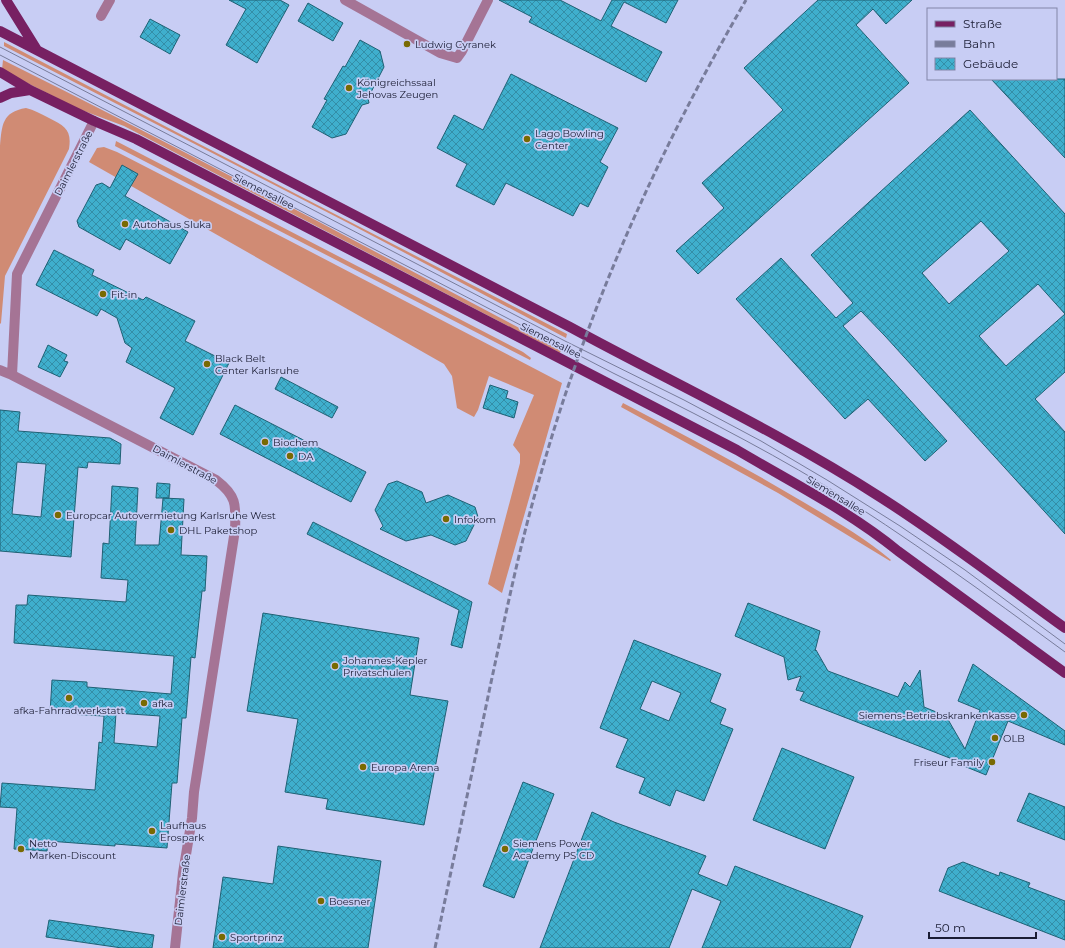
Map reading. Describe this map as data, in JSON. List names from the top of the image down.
{
  "streets": {
    "main road": ["Siemensallee"],
    "street": ["Daimlerstraße"]
  },
  "crossings": [
    ["Daimlerstraße", "Siemensallee"]
  ],
  "places": [
    "Ludwig Cyranek",
    "Königreichssaal Jehovas Zeugen",
    "Lago Bowling Center",
    "Autohaus Sluka",
    "Fit-in",
    "Black Belt Center Karlsruhe",
    "Biochem",
    "DA",
    "Europcar Autovermietung Karlsruhe West",
    "Infokom",
    "DHL Paketshop",
    "Johannes-Kepler Privatschulen",
    "afka-Fahrradwerkstatt",
    "afka",
    "Siemens-Betriebskrankenkasse",
    "OLB",
    "Friseur Family",
    "Europa Arena",
    "Laufhaus Erospark",
    "Netto Marken-Discount",
    "Siemens Power Academy PS CD",
    "Boesner",
    "Sportprinz"
  ],
  "legend": ["Straße", "Bahn", "Gebäude"],
  "scale_bar": "50 m"
}
